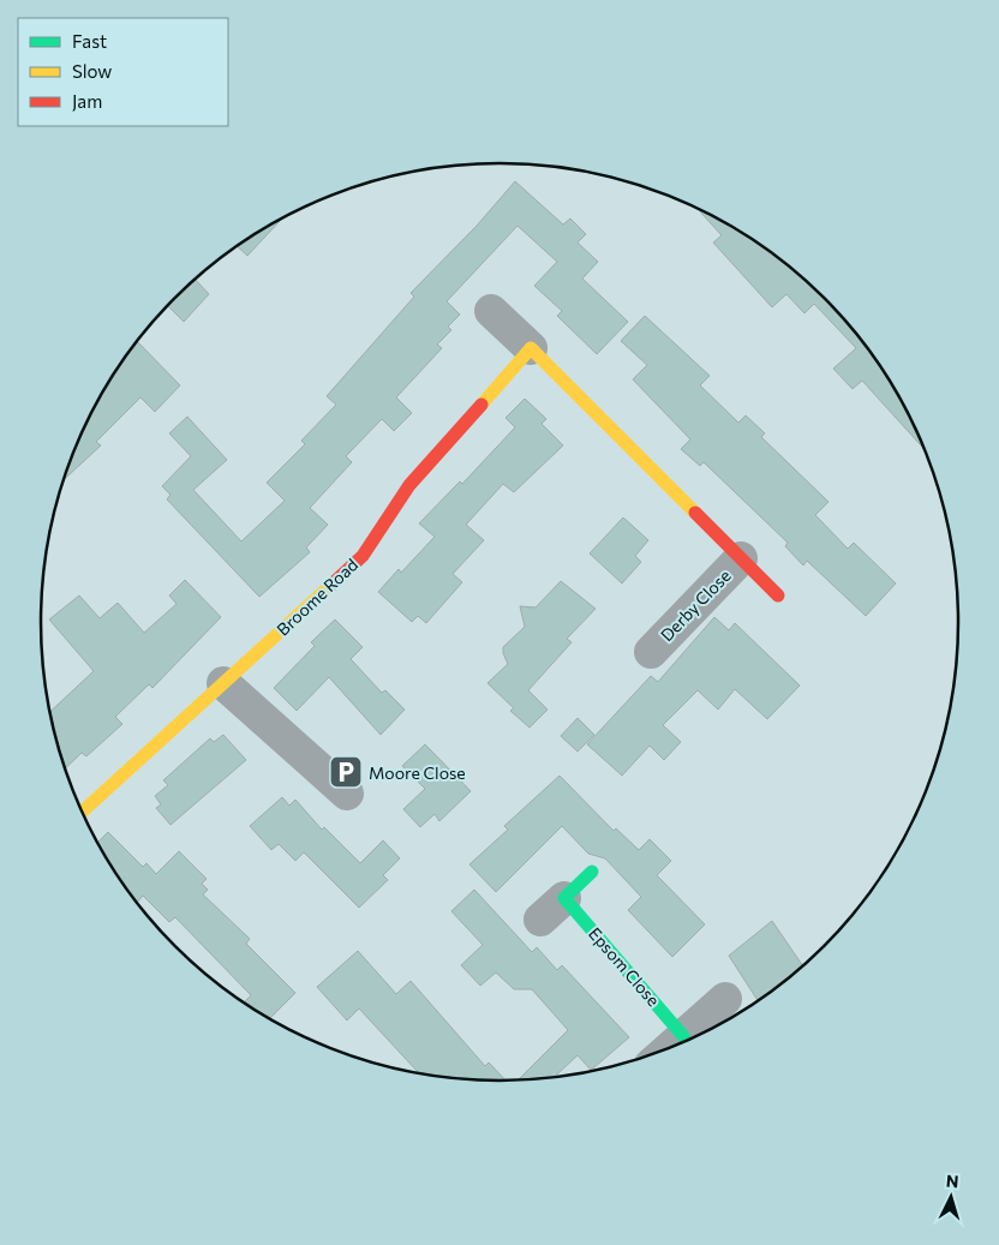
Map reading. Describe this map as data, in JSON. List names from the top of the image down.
{
  "streets": {
    "street": ["Broome Road", "Derby Close", "Epsom Close"]
  },
  "places": {
    "parking": ["Moore Close"]
  },
  "legend": ["Fast", "Slow", "Jam"],
  "north": "top"
}
